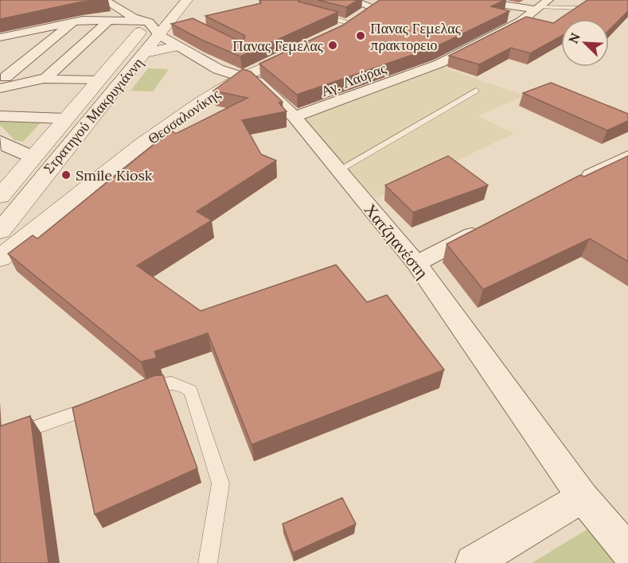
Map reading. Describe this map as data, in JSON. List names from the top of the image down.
{
  "streets": {
    "street": [
      "Αγ. Λαύρας",
      "Στρατηγού Μακρυγιάννη",
      "Θεσσαλονίκης",
      "Χατζηανέστη"
    ]
  },
  "crossings": [
    ["Αγ. Λαύρας", "Χατζηανέστη"],
    ["Στρατηγού Μακρυγιάννη", "Χατζηανέστη"],
    ["Θεσσαλονίκης", "Χατζηανέστη"]
  ],
  "places": ["Πανας Γεμελας πρακτορειο", "Πανας Γεμελας", "Smile Kiosk"],
  "north": "top left"
}
